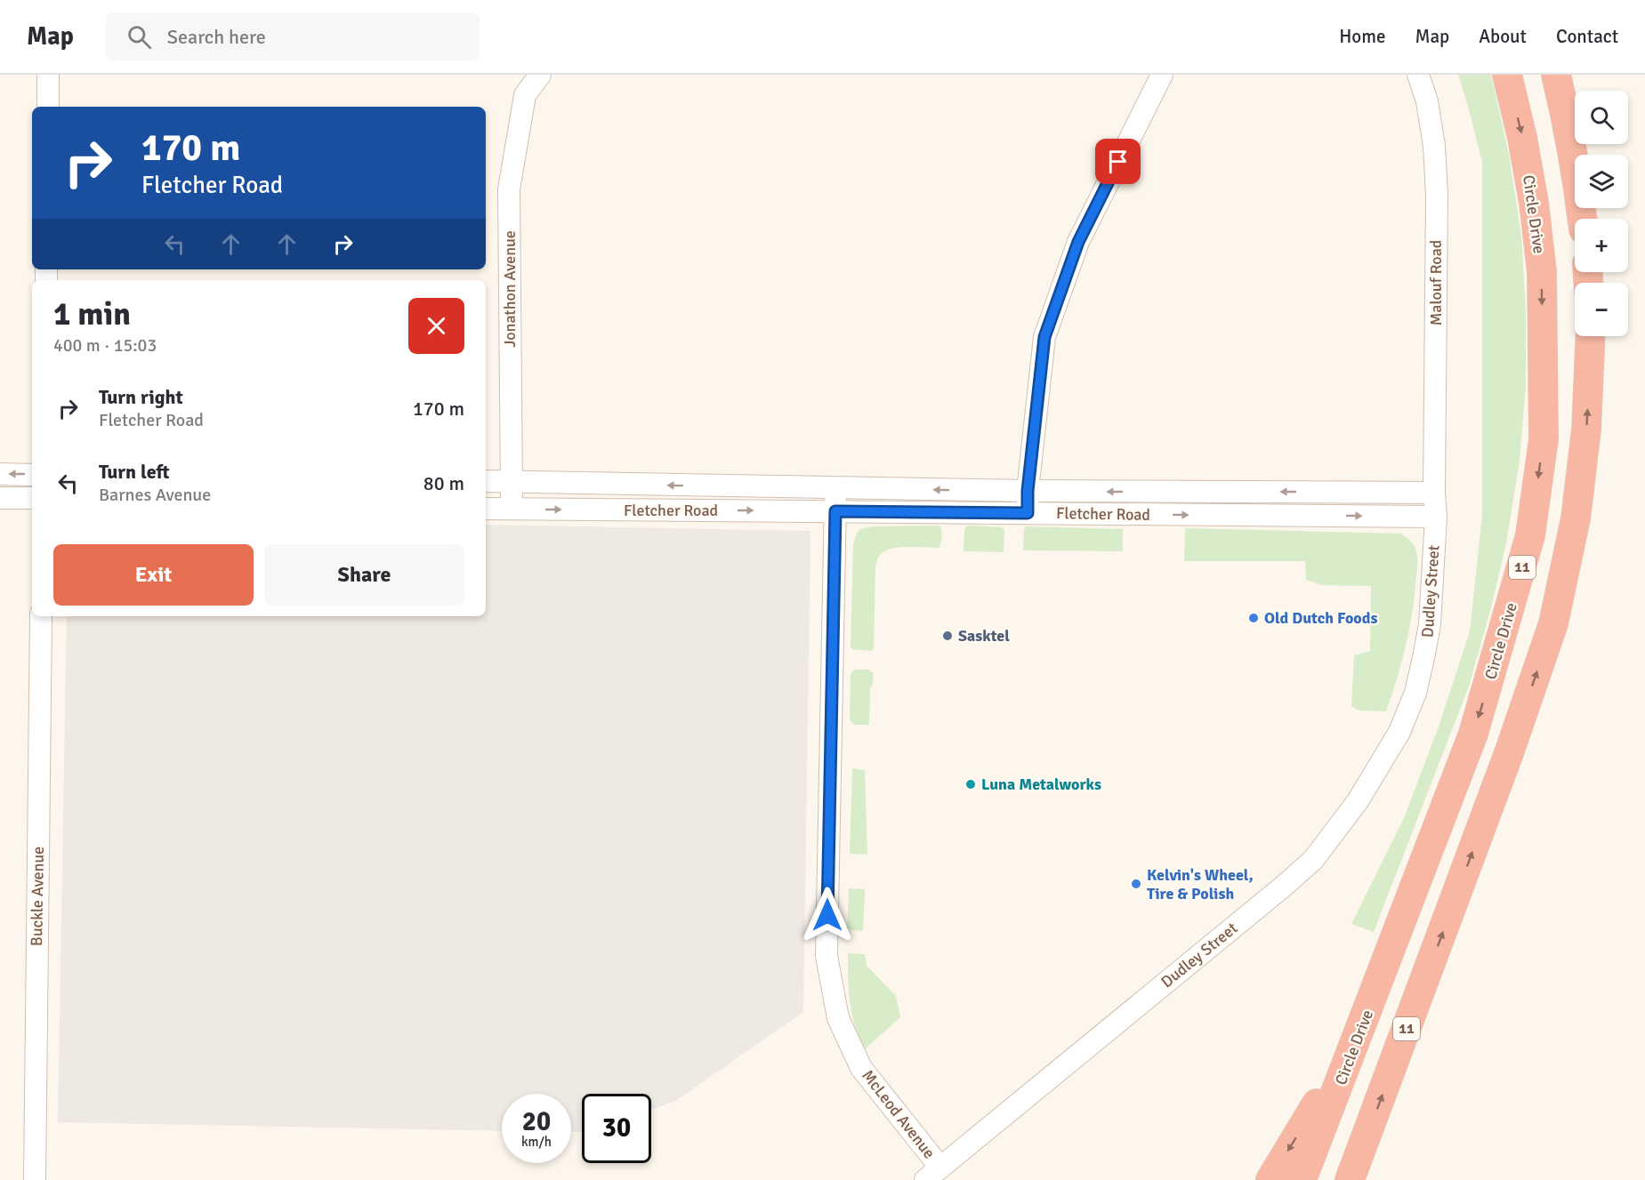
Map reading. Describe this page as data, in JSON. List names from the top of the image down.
{
  "streets": {
    "highway": ["Circle Drive", "11"],
    "street": [
      "Malouf Road",
      "Jonathon Avenue",
      "Fletcher Road",
      "Dudley Street",
      "Buckle Avenue",
      "McLeod Avenue"
    ]
  },
  "crossings": [
    ["Malouf Road", "Fletcher Road"],
    ["Malouf Road", "Dudley Street"],
    ["Jonathon Avenue", "Fletcher Road"],
    ["Fletcher Road", "Dudley Street"],
    ["Fletcher Road", "McLeod Avenue"],
    ["Dudley Street", "McLeod Avenue"]
  ],
  "places": [
    "Old Dutch Foods",
    "Sasktel",
    "Luna Metalworks",
    "Kelvin's Wheel, Tire & Polish"
  ],
  "page": {
    "header": "Map",
    "search": "Search here",
    "nav": [
      "Home",
      "Map",
      "About",
      "Contact"
    ],
    "map_buttons": ["+", "−"],
    "turn": ["170 m", "Fletcher Road"],
    "heading": ["1 min", "400 m · 15:03"],
    "list": [
      {
        "name": "Turn right",
        "note": "Fletcher Road",
        "value": "170 m"
      },
      {
        "name": "Turn left",
        "note": "Barnes Avenue",
        "value": "80 m"
      }
    ],
    "buttons": ["Exit", "Share"],
    "speed": "20 km/h",
    "limit": "30"
  }
}
